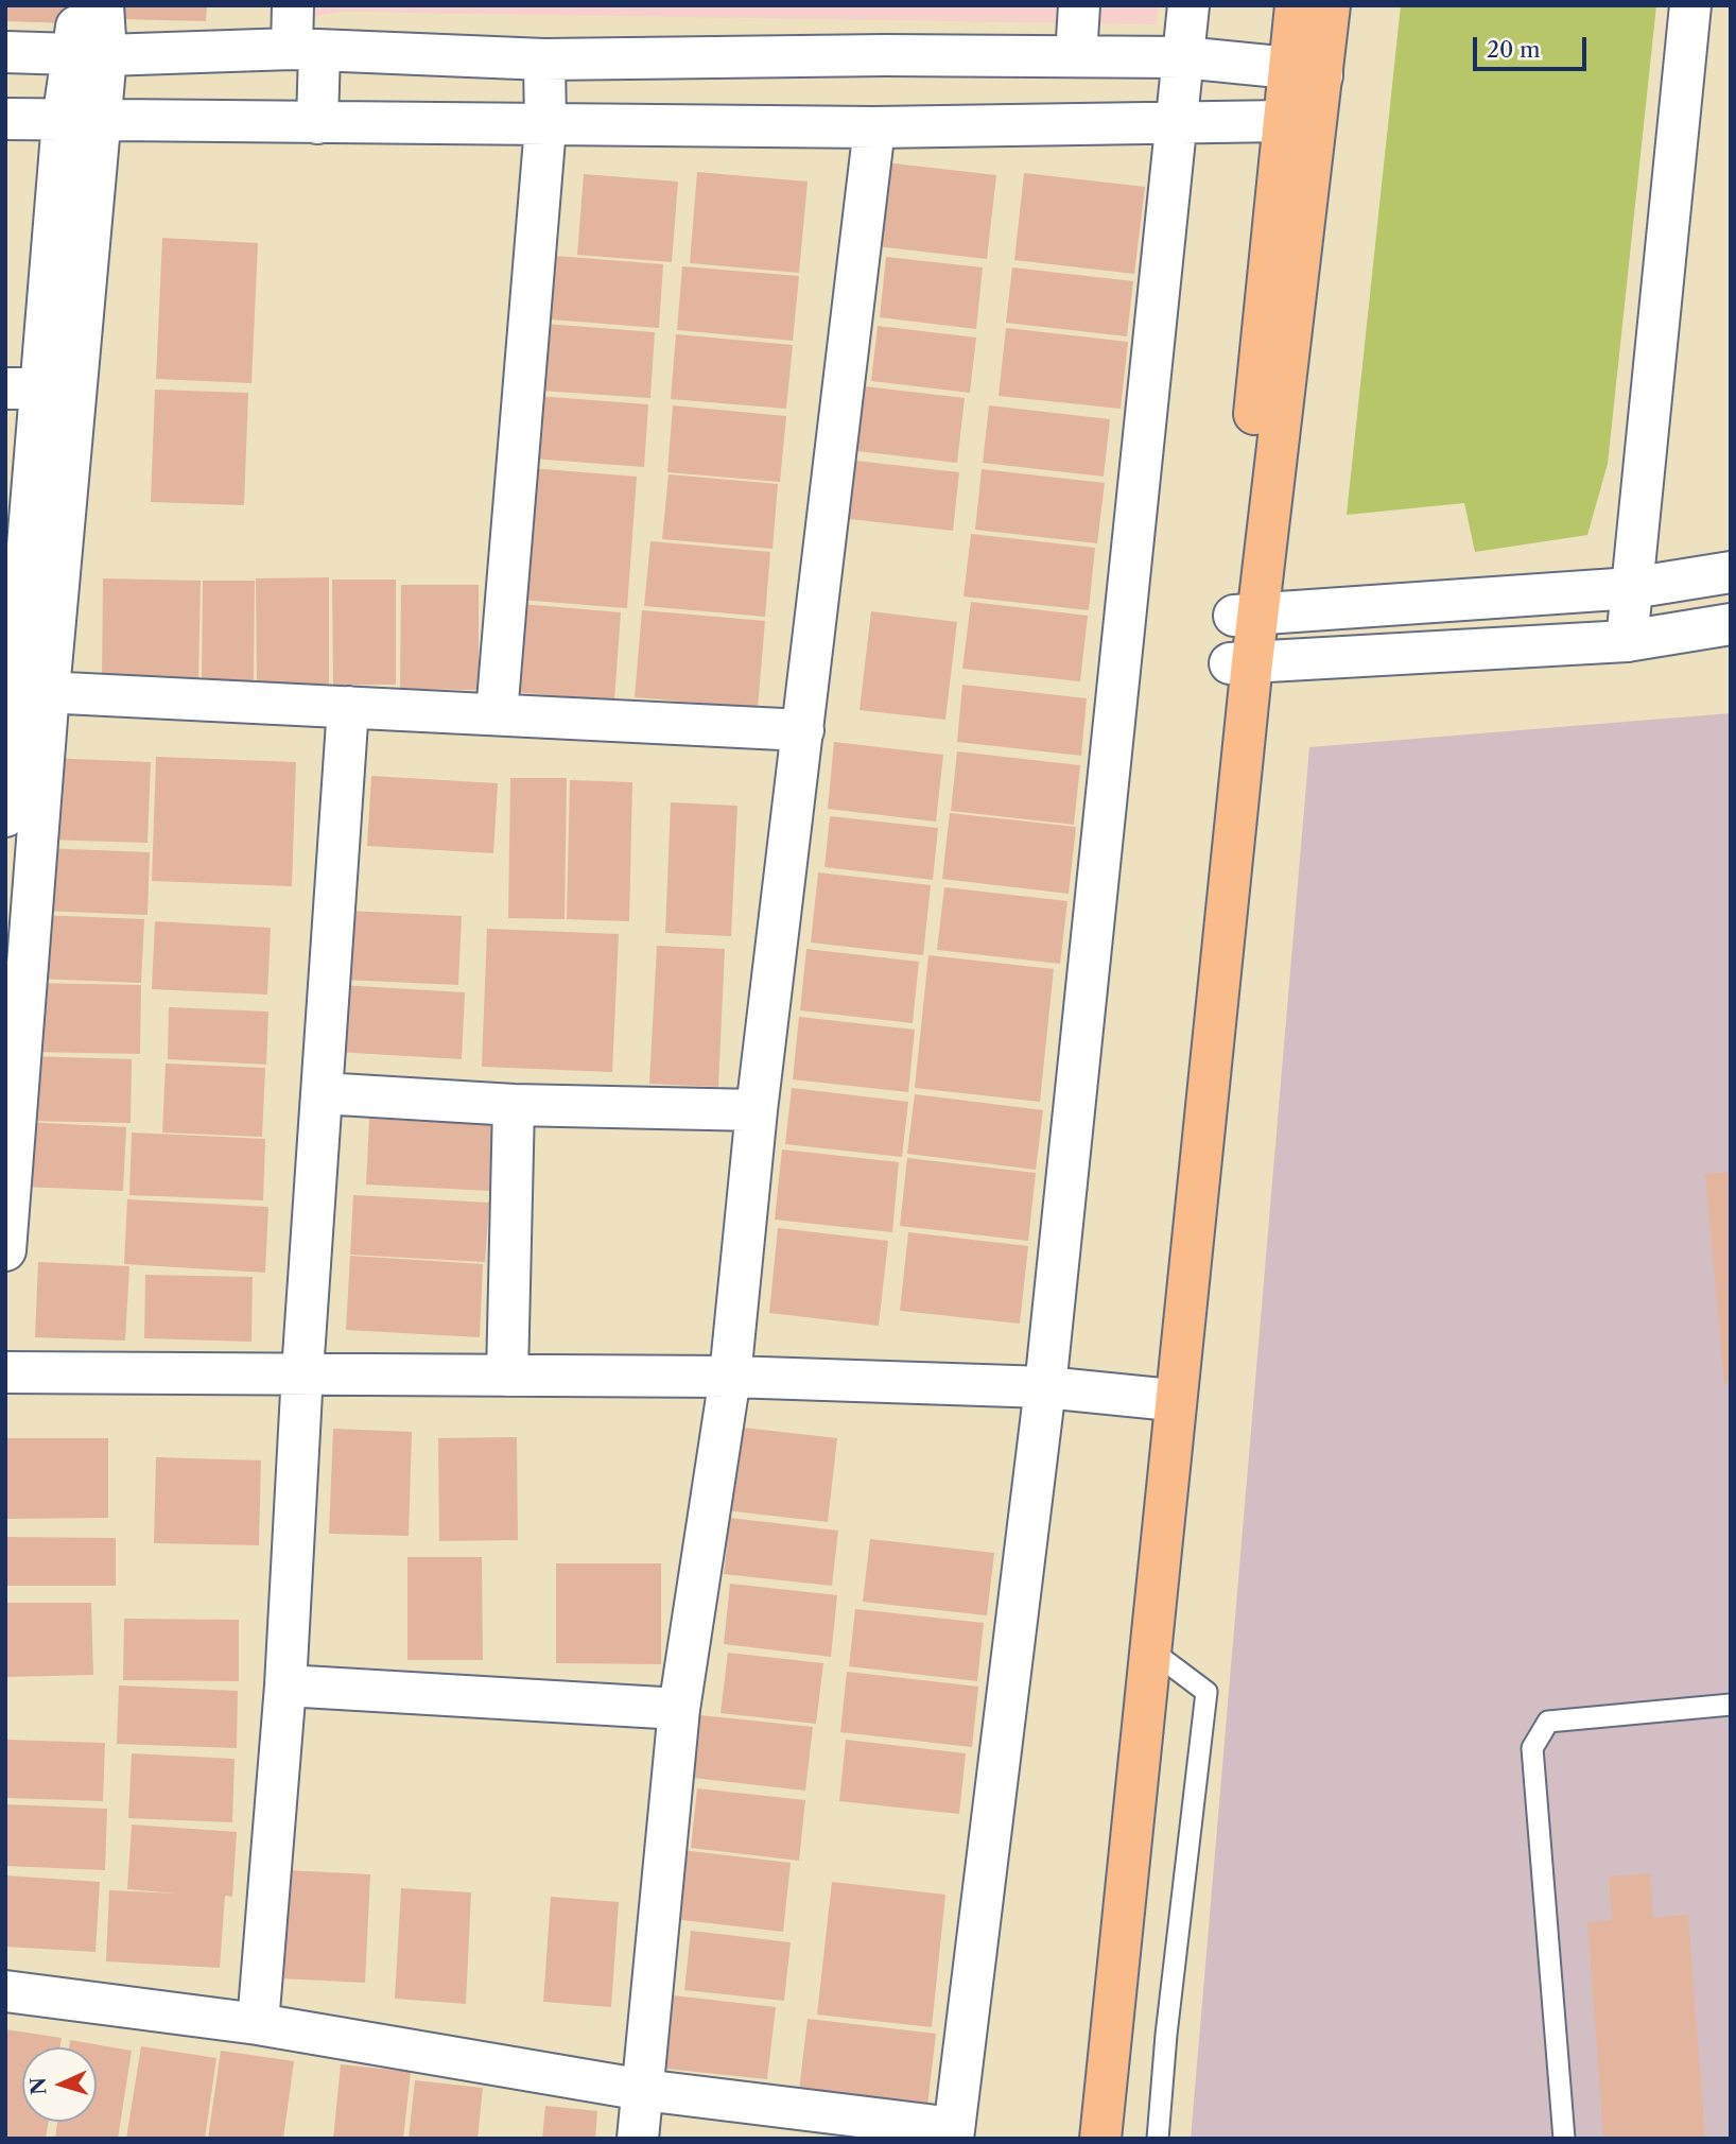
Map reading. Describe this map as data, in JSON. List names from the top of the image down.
{
  "scale_bar": "20 m",
  "north": "left"
}
